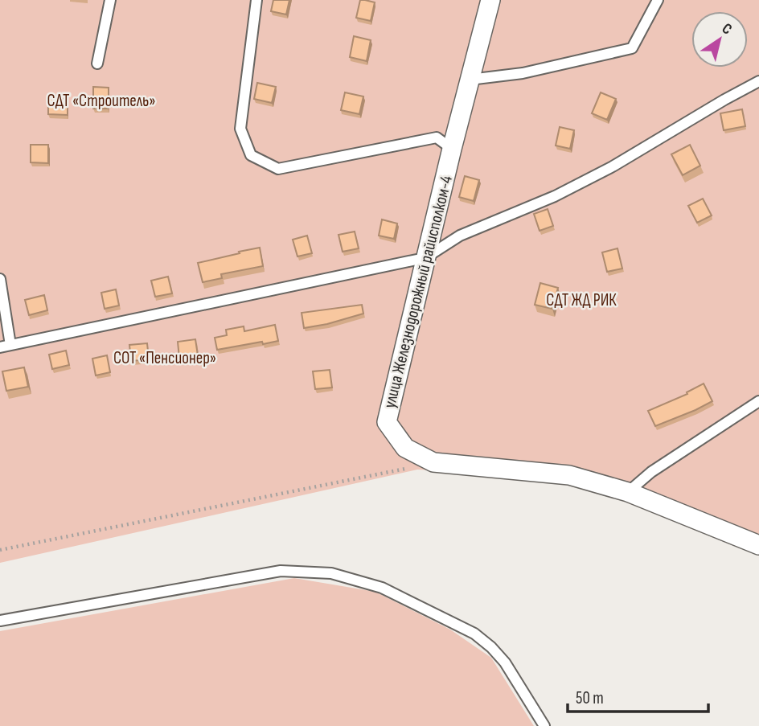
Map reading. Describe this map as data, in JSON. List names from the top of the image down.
{
  "streets": {
    "street": ["улица Железнодорожный райисполком-4"]
  },
  "parks": ["СДТ «Строитель»", "СДТ ЖД РИК", "СОТ «Пенсионер»"],
  "scale_bar": "50 m",
  "north": "top right"
}
